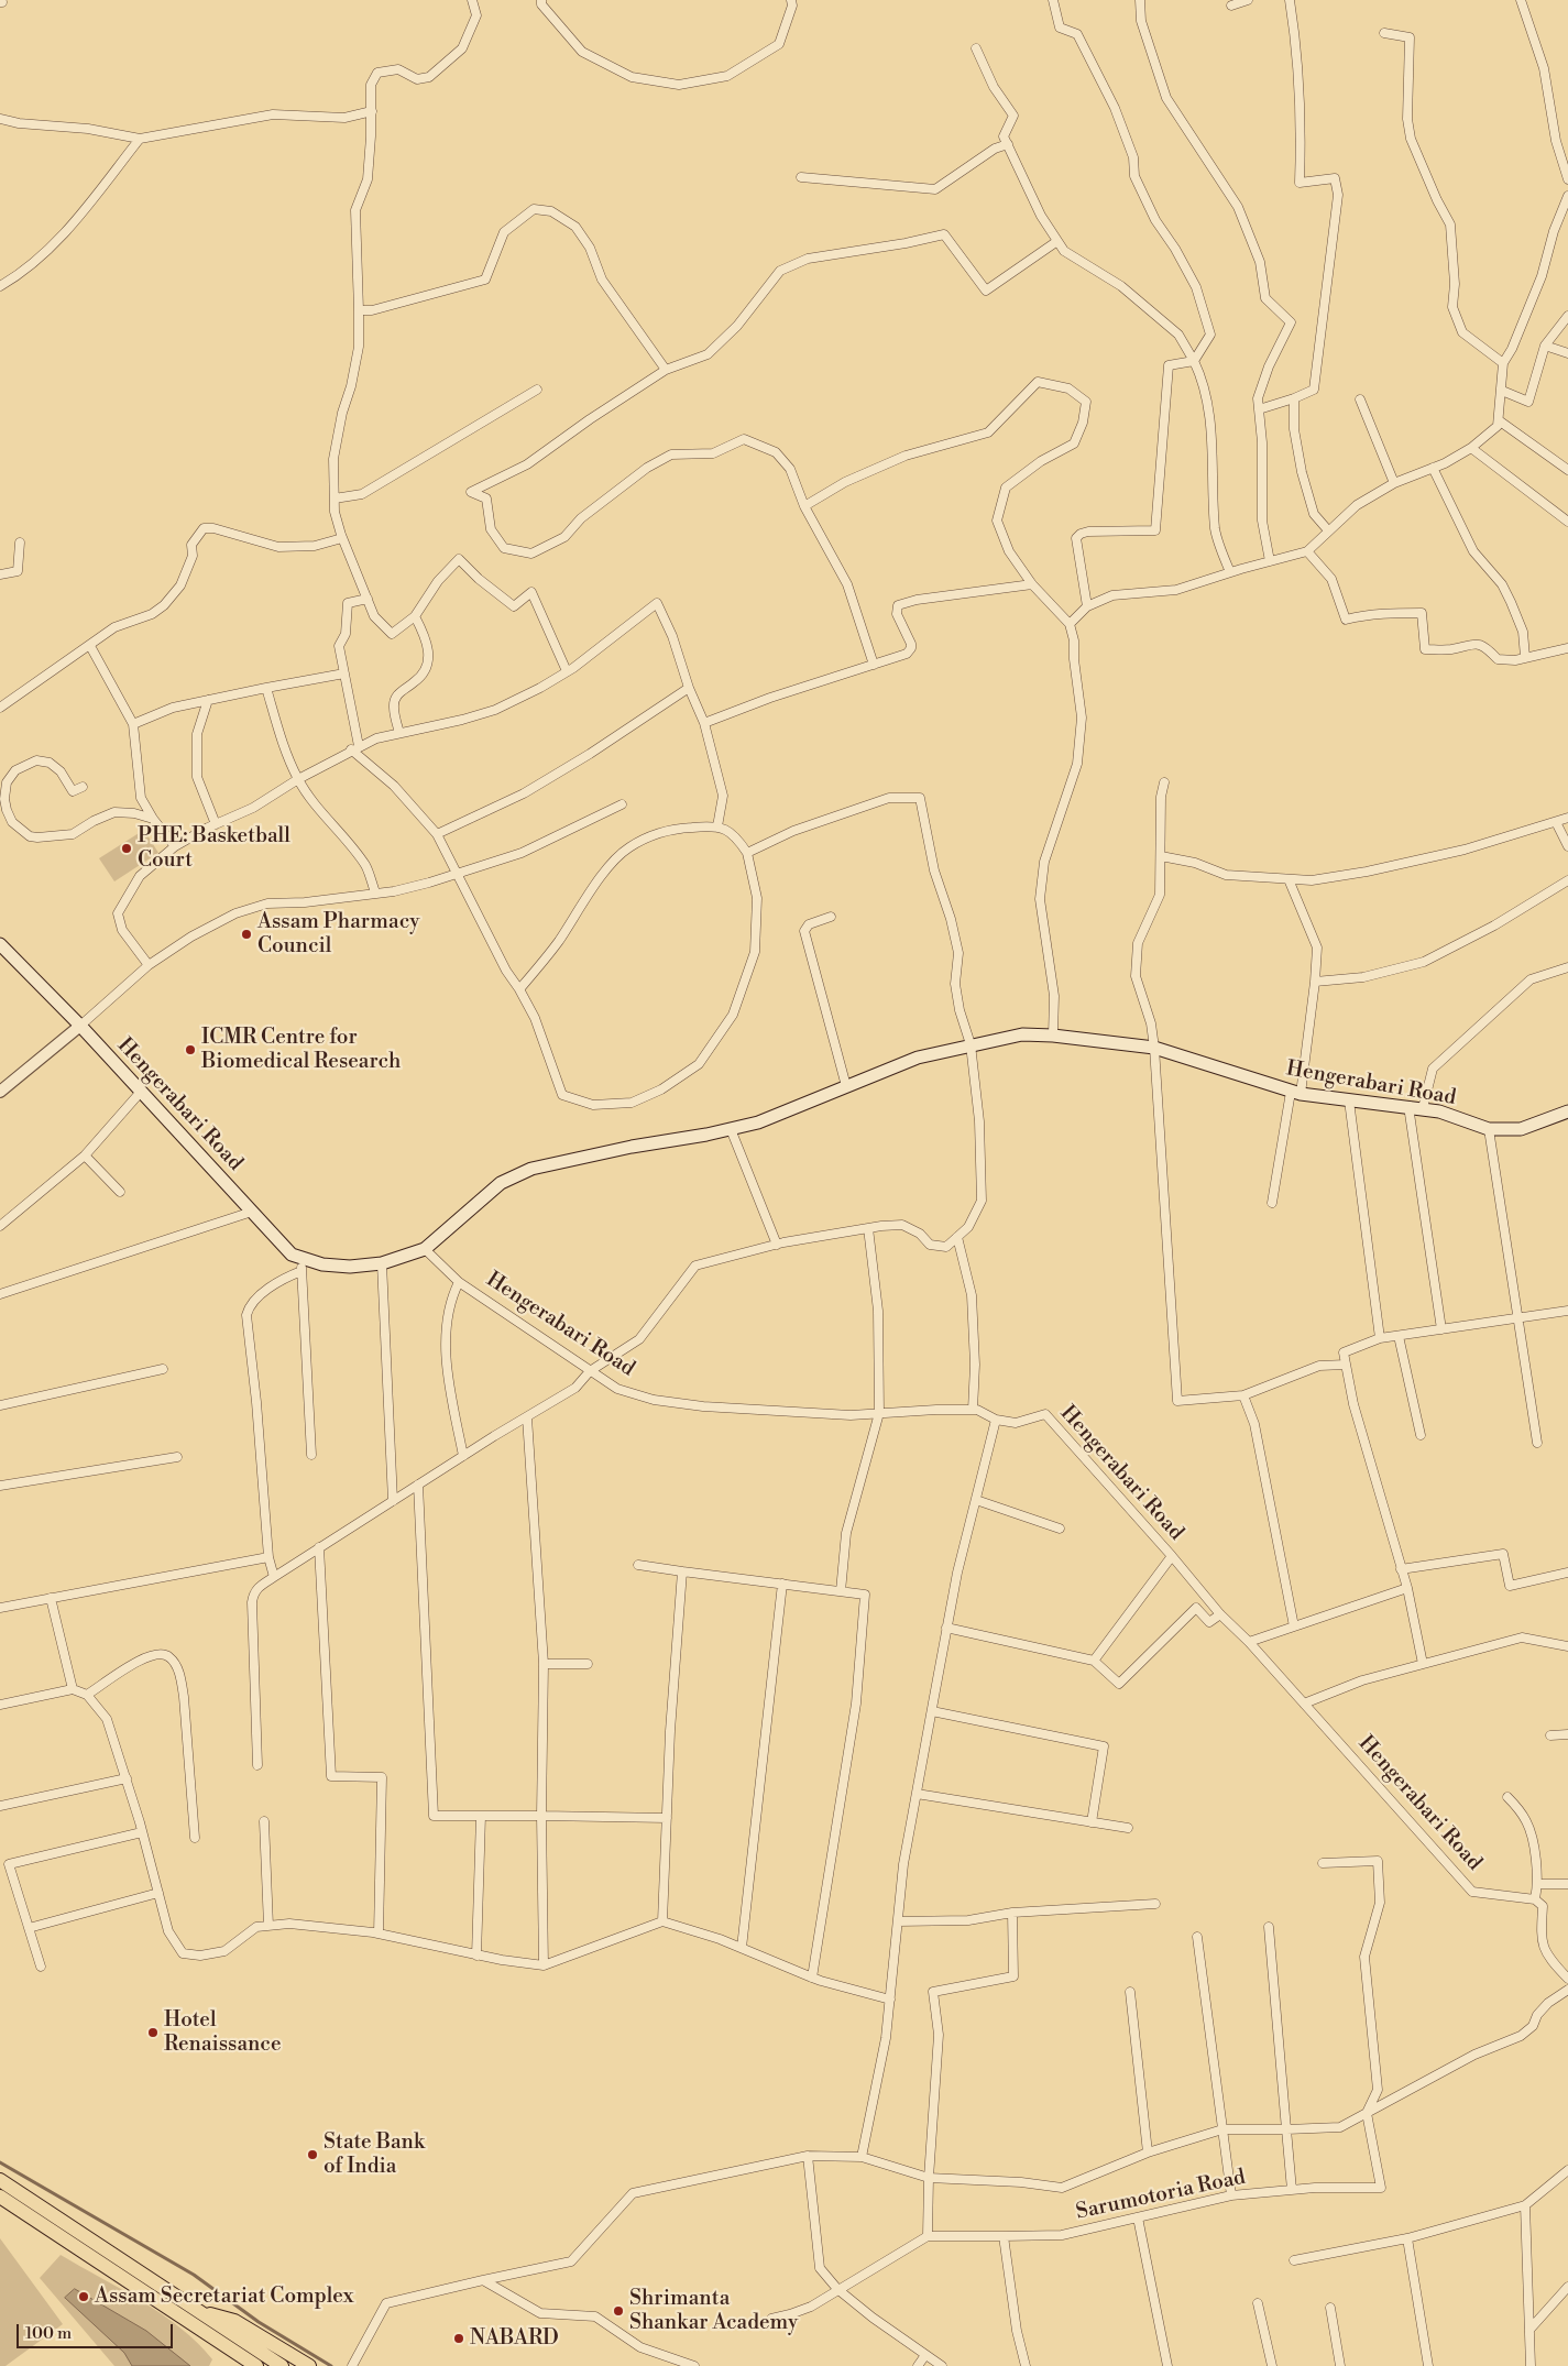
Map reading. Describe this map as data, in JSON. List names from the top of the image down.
{
  "streets": {
    "main road": ["Hengerabari Road"],
    "street": ["Sarumotoria Road"]
  },
  "places": [
    "PHE: Basketball Court",
    "Assam Pharmacy Council",
    "ICMR Centre for Biomedical Research",
    "Hotel Renaissance",
    "State Bank of India",
    "Assam Secretariat Complex",
    "Shrimanta Shankar Academy",
    "NABARD"
  ],
  "scale_bar": "100 m"
}
